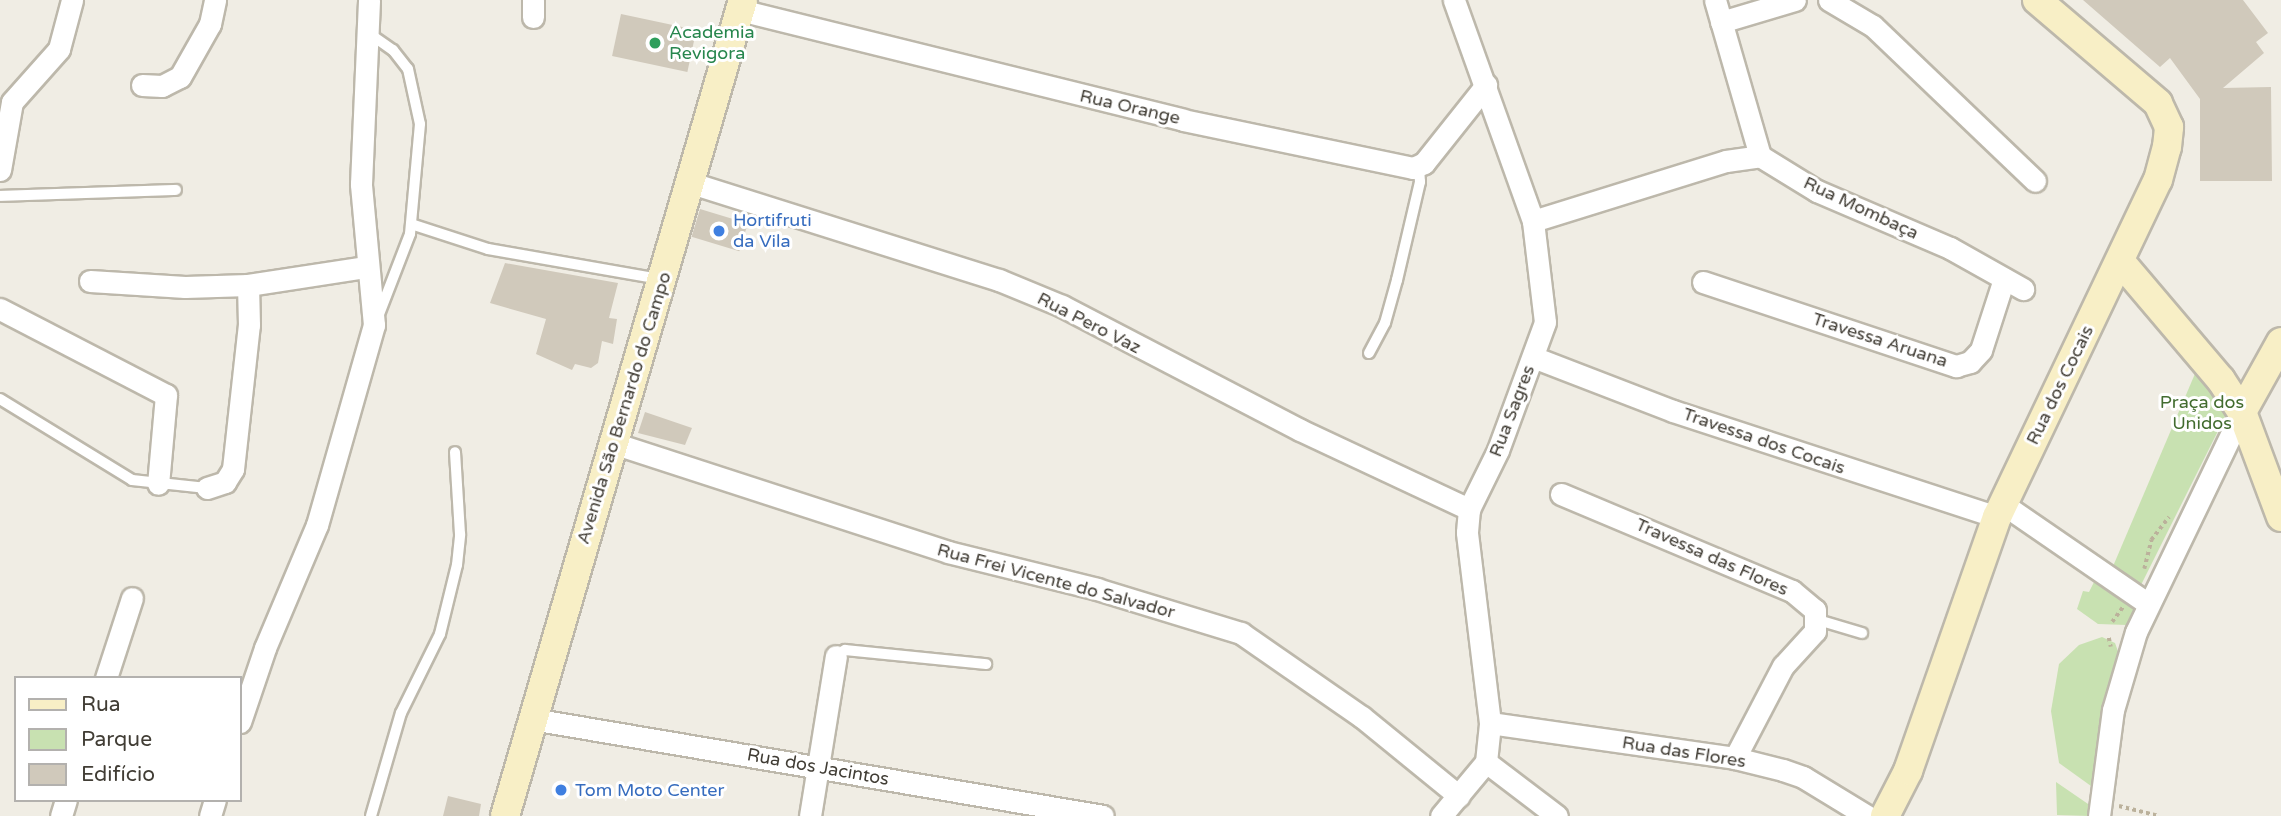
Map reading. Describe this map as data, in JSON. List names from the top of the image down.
{
  "streets": {
    "street": [
      "Rua Orange",
      "Rua Mombaça",
      "Rua Pero Vaz",
      "Travessa Aruana",
      "Rua dos Cocais",
      "Avenida São Bernardo do Campo",
      "Rua Sagres",
      "Travessa dos Cocais",
      "Travessa das Flores",
      "Rua Frei Vicente do Salvador",
      "Rua das Flores",
      "Rua dos Jacintos"
    ]
  },
  "crossings": [
    ["Rua Orange", "Avenida São Bernardo do Campo"],
    ["Rua Mombaça", "Travessa Aruana"],
    ["Rua Pero Vaz", "Avenida São Bernardo do Campo"],
    ["Rua Pero Vaz", "Rua Sagres"],
    ["Rua dos Cocais", "Travessa dos Cocais"],
    ["Avenida São Bernardo do Campo", "Rua Frei Vicente do Salvador"],
    ["Avenida São Bernardo do Campo", "Rua dos Jacintos"],
    ["Rua Sagres", "Travessa dos Cocais"],
    ["Rua Sagres", "Rua das Flores"]
  ],
  "parks": ["Praça dos Unidos"],
  "places": ["Academia Revigora", "Hortifruti da Vila", "Tom Moto Center"],
  "legend": ["Rua", "Parque", "Edifício"]
}
